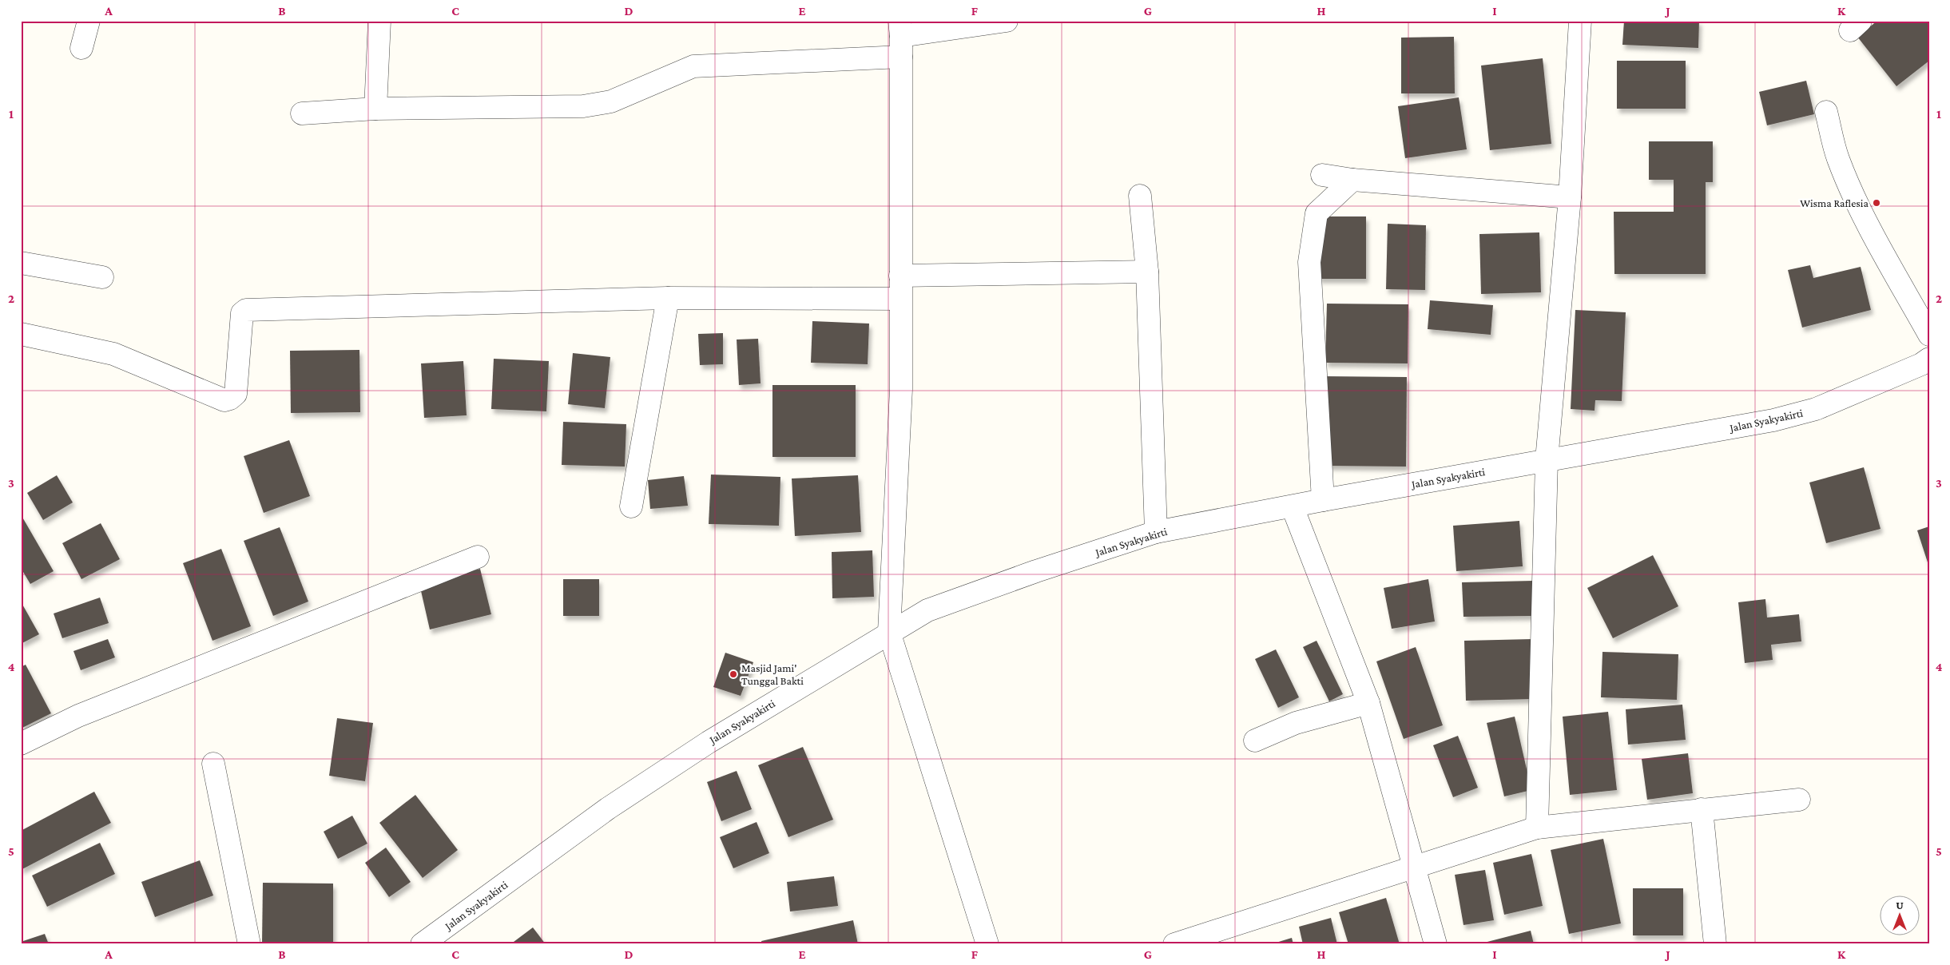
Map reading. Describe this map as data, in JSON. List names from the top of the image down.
{
  "streets": {
    "street": ["Jalan Syakyakirti"]
  },
  "places": ["Wisma Raflesia", "Masjid Jami' Tunggal Bakti"],
  "north": "top",
  "grid": {
    "columns": [
      "A",
      "B",
      "C",
      "D",
      "E",
      "F",
      "G",
      "H",
      "I",
      "J",
      "K"
    ],
    "rows": [
      "1",
      "2",
      "3",
      "4",
      "5"
    ]
  }
}
